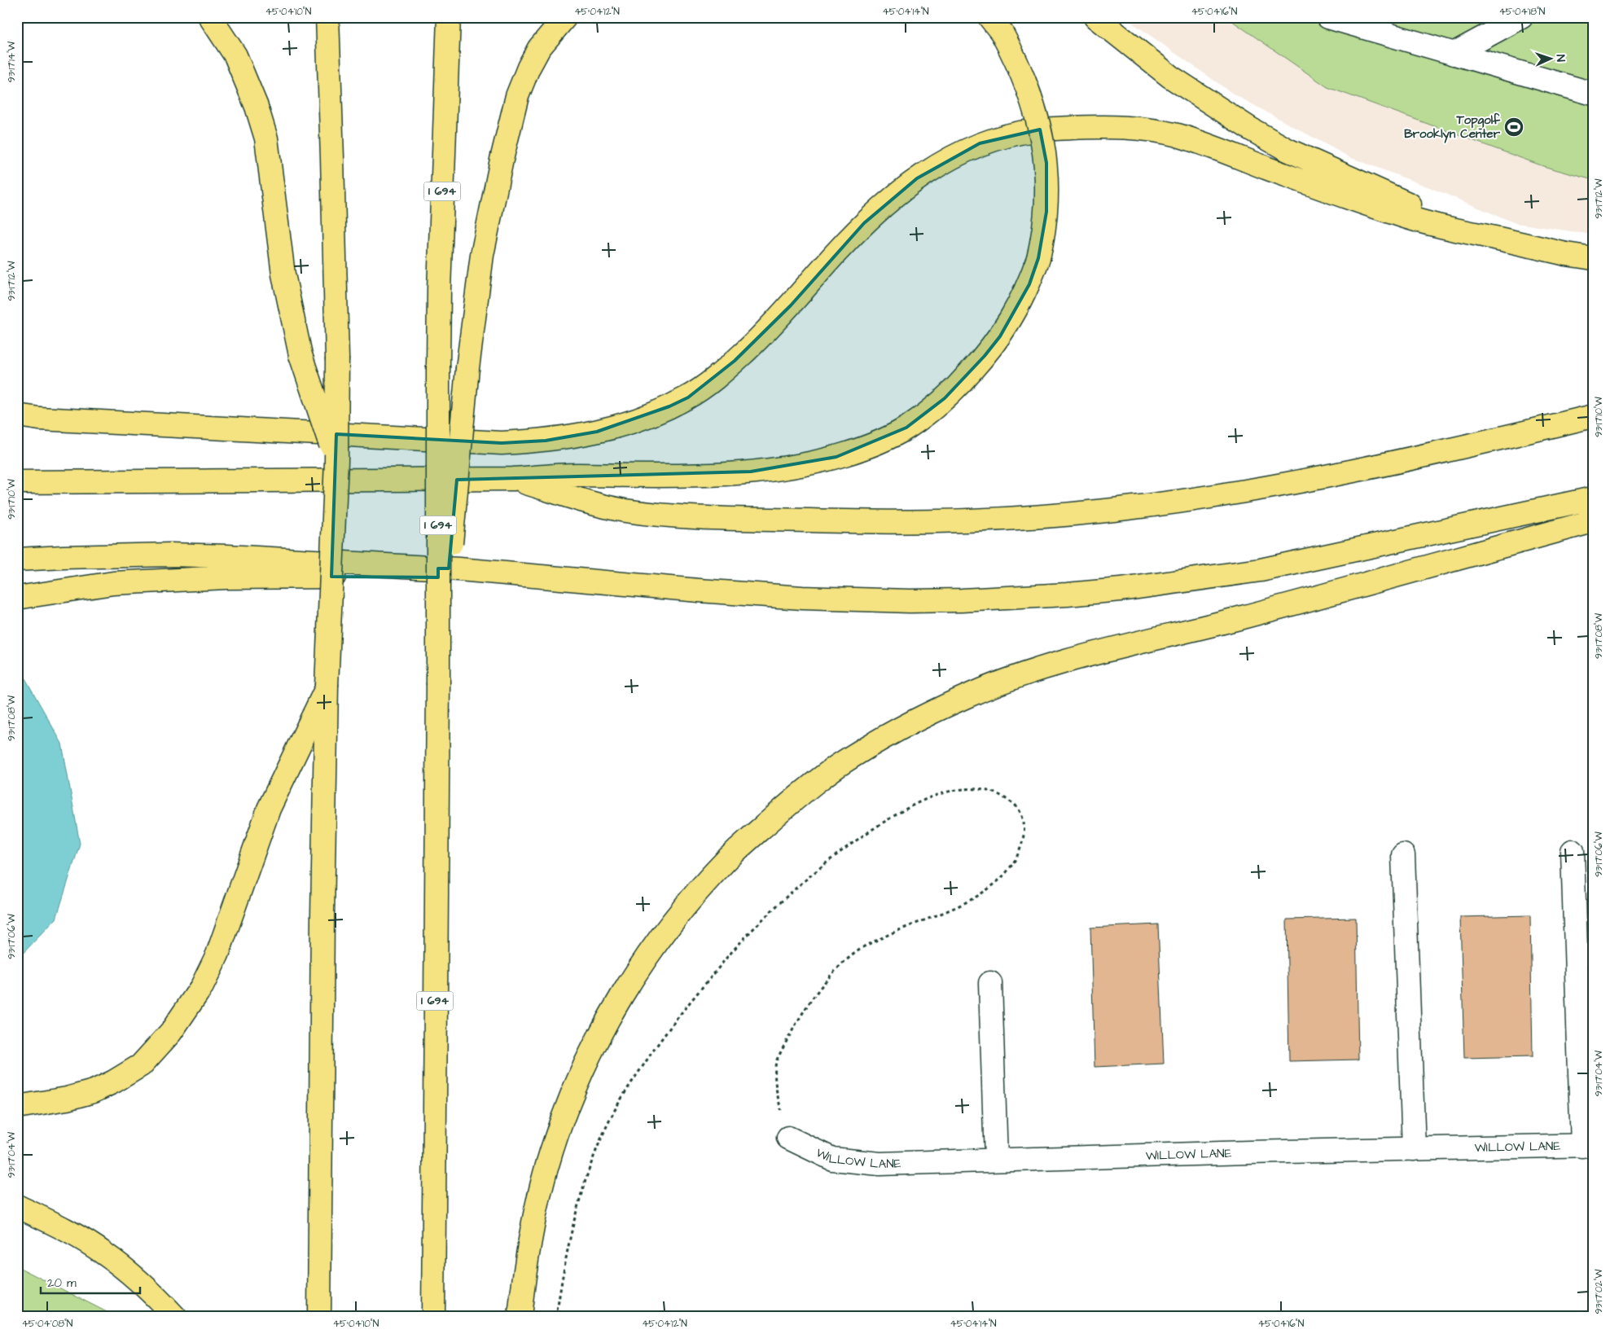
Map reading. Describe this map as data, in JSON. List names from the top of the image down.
{
  "streets": {
    "highway": ["I 694"],
    "street": ["WILLOW LANE"]
  },
  "places": {
    "sports": ["Topgolf Brooklyn Center"]
  },
  "scale_bar": "20 m",
  "north": "right",
  "coordinates": [
    "45°04'10\"N",
    "45°04'12\"N",
    "45°04'14\"N",
    "45°04'16\"N",
    "45°04'18\"N",
    "93°17'14\"W",
    "93°17'12\"W",
    "93°17'10\"W",
    "93°17'08\"W",
    "93°17'06\"W",
    "93°17'04\"W",
    "93°17'02\"W",
    "45°04'08\"N"
  ]
}
